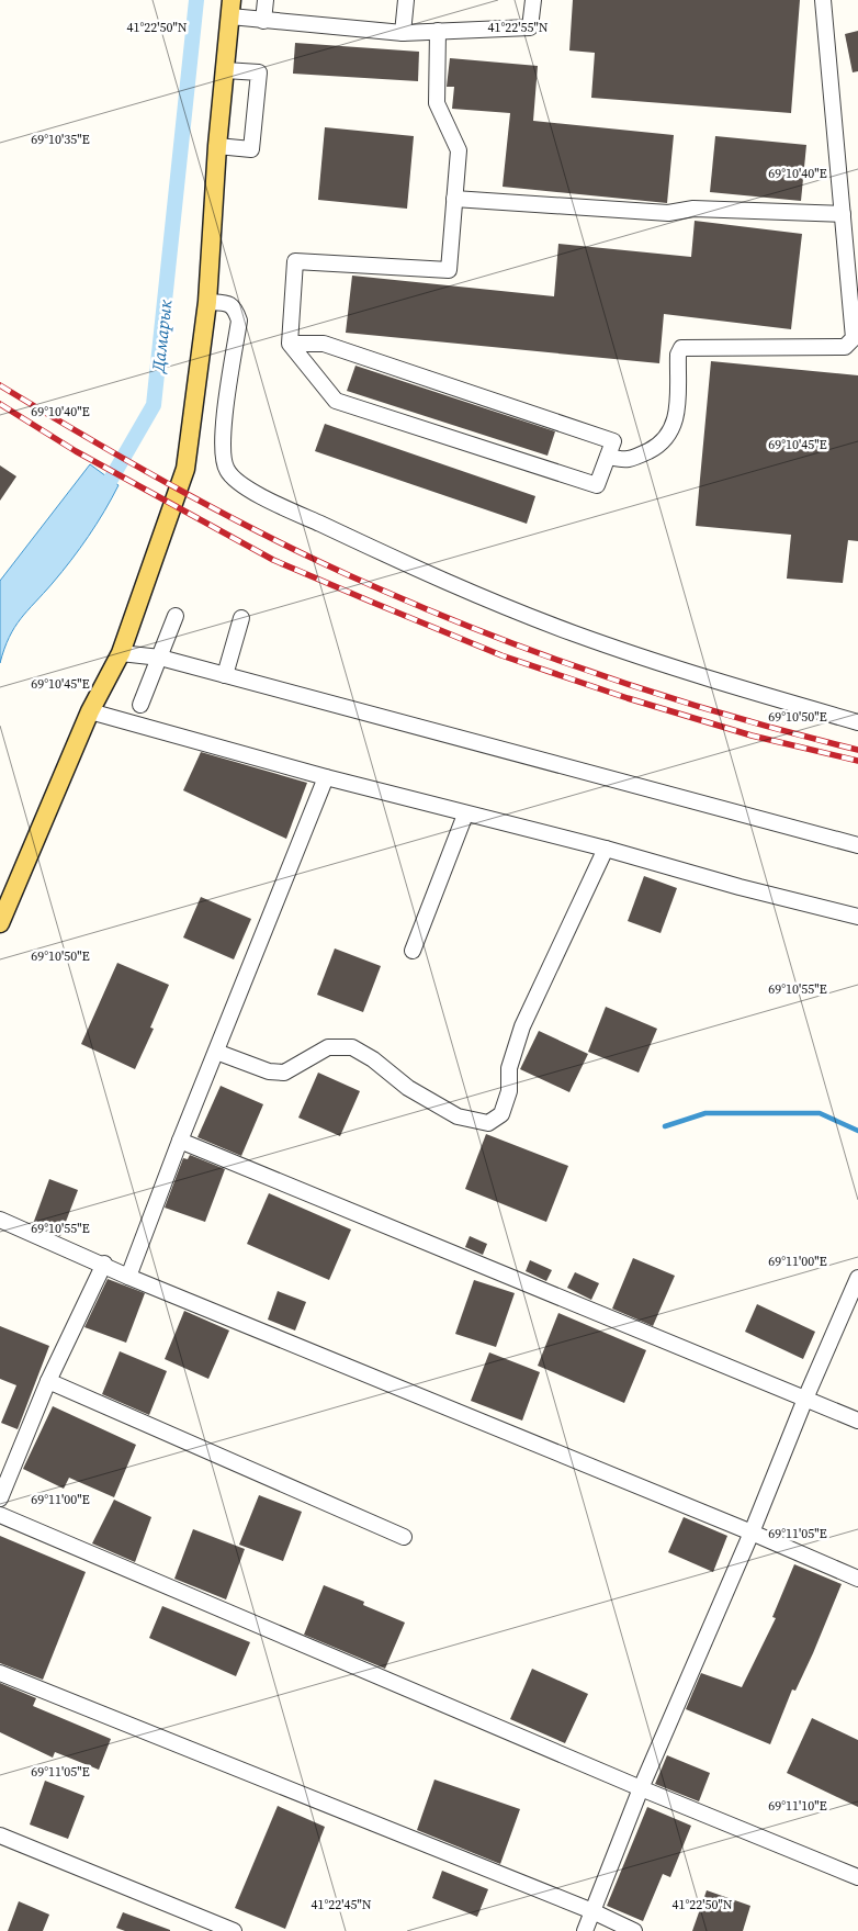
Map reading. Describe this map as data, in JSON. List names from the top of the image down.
{
  "water": ["Дамарык"],
  "coordinates": [
    "41°22'50\"N",
    "41°22'55\"N",
    "69°10'35\"E",
    "69°10'40\"E",
    "69°10'45\"E",
    "69°10'50\"E",
    "69°10'55\"E",
    "69°11'00\"E",
    "69°11'05\"E",
    "69°11'10\"E",
    "41°22'45\"N"
  ]
}
